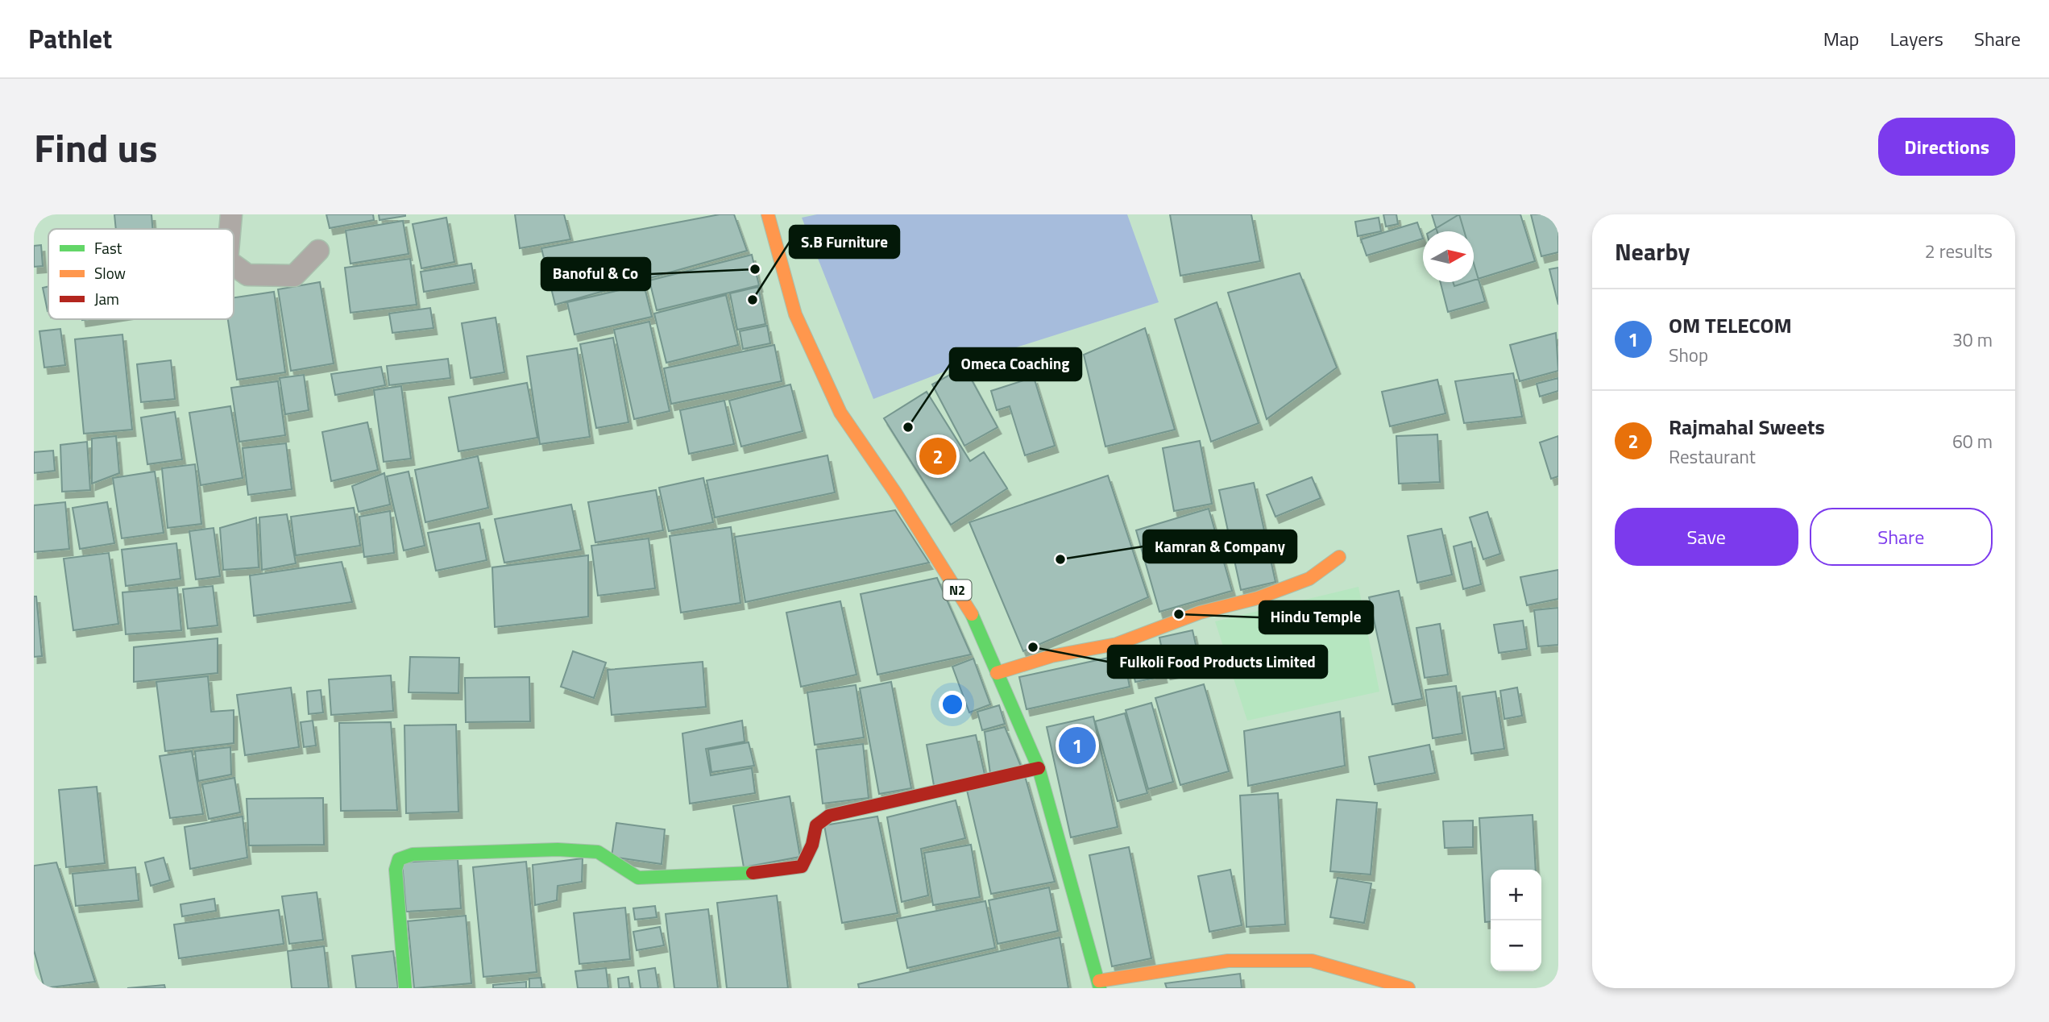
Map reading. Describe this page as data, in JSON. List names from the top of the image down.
{
  "streets": {
    "main road": ["N2"]
  },
  "places": [
    "Banoful & Co",
    "S.B Furniture",
    "Omeca Coaching",
    "Kamran & Company",
    "Hindu Temple",
    "Fulkoli Food Products Limited"
  ],
  "legend": ["Fast", "Slow", "Jam"],
  "north": "right",
  "page": {
    "header": "Pathlet",
    "nav": ["Map", "Layers", "Share"],
    "title": "Find us",
    "buttons": [
      "Directions",
      ["Save", "Share"]
    ],
    "heading": ["Nearby", "2 results"],
    "list": [
      {
        "mark": "1",
        "name": "OM TELECOM",
        "note": "Shop",
        "value": "30 m"
      },
      {
        "mark": "2",
        "name": "Rajmahal Sweets",
        "note": "Restaurant",
        "value": "60 m"
      }
    ],
    "pins": ["2", "1"],
    "map_buttons": ["+", "−"]
  }
}
